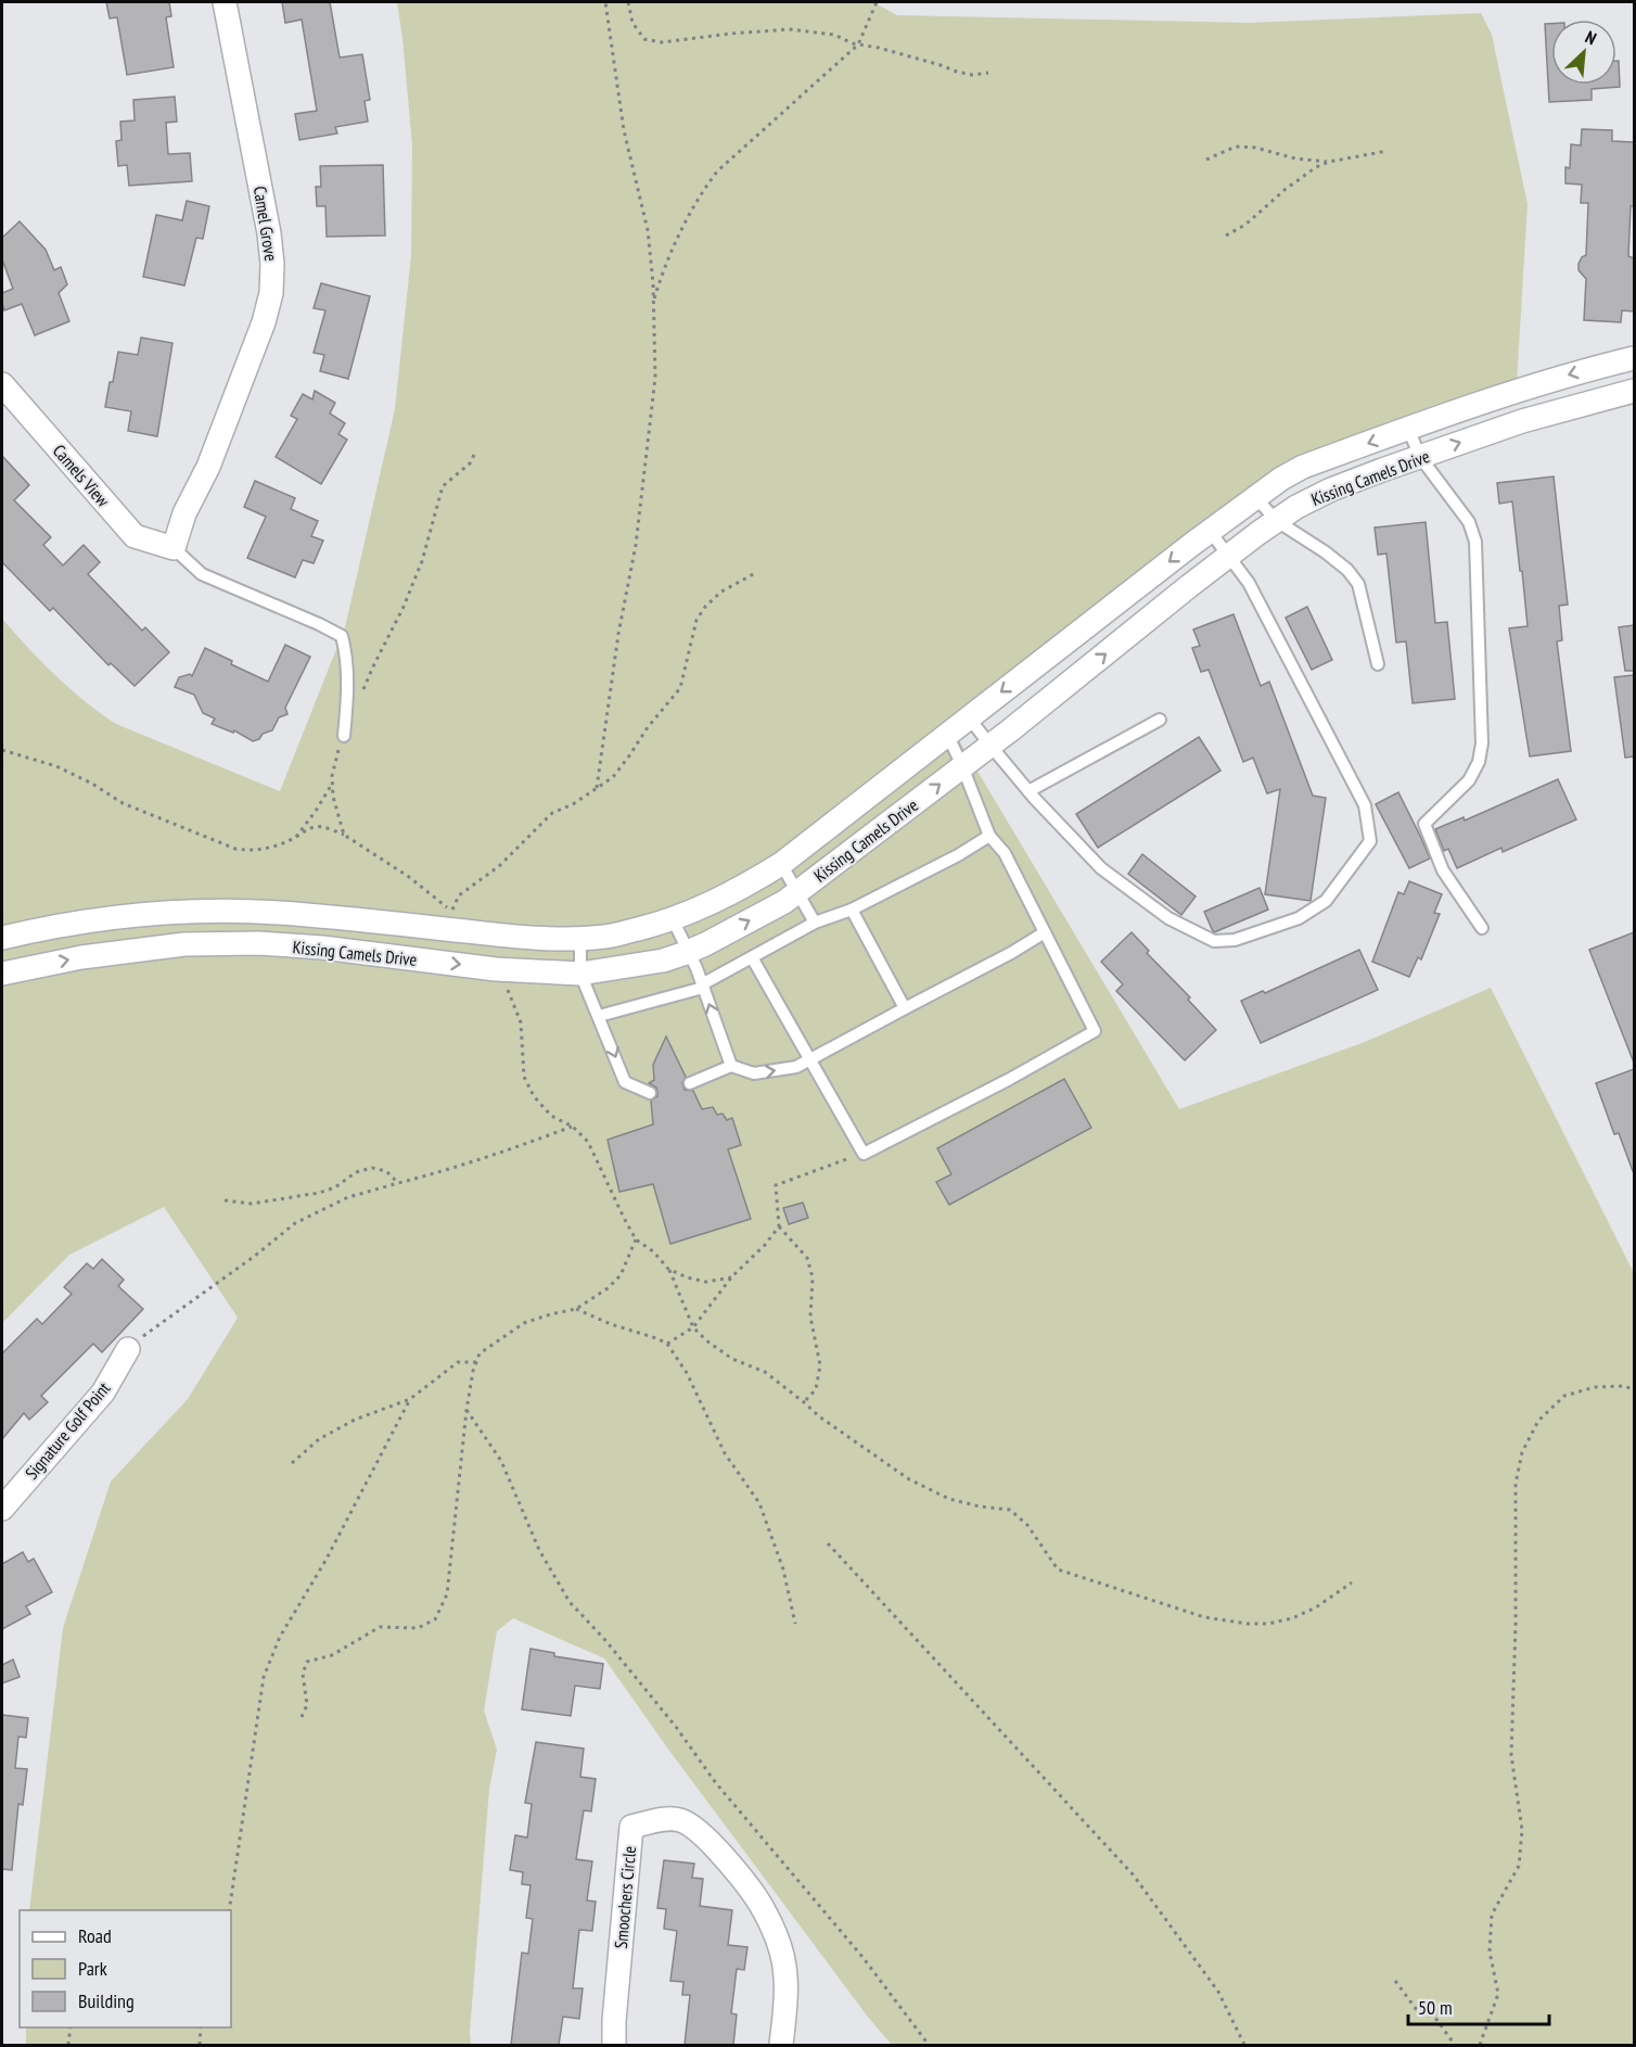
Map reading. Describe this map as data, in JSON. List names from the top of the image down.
{
  "streets": {
    "street": [
      "Camel Grove",
      "Camels View",
      "Kissing Camels Drive",
      "Signature Golf Point",
      "Smoochers Circle"
    ]
  },
  "crossings": [
    ["Camel Grove", "Camels View"]
  ],
  "legend": ["Road", "Park", "Building"],
  "scale_bar": "50 m",
  "north": "top right"
}
